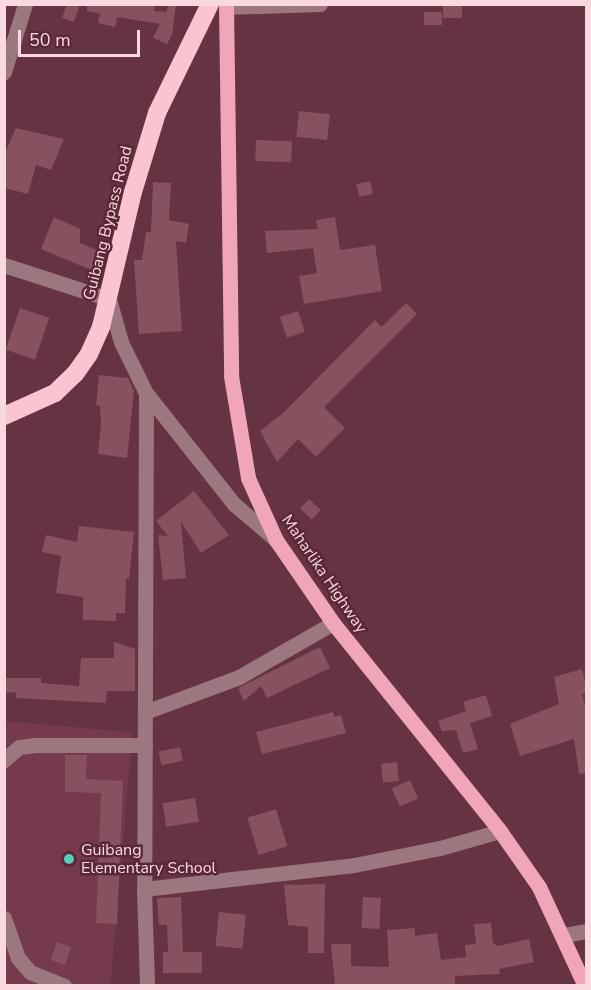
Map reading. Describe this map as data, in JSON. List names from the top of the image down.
{
  "streets": {
    "highway": ["Guibang Bypass Road"],
    "main road": ["Maharlika Highway"]
  },
  "crossings": [
    ["Guibang Bypass Road", "Maharlika Highway"]
  ],
  "places": ["Guibang Elementary School"],
  "scale_bar": "50 m"
}
